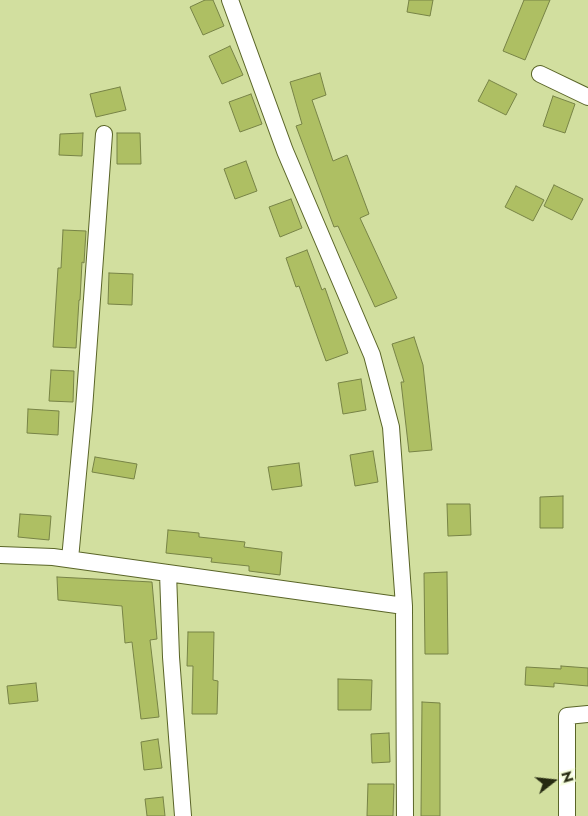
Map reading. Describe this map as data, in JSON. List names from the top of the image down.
{
  "north": "right"
}
